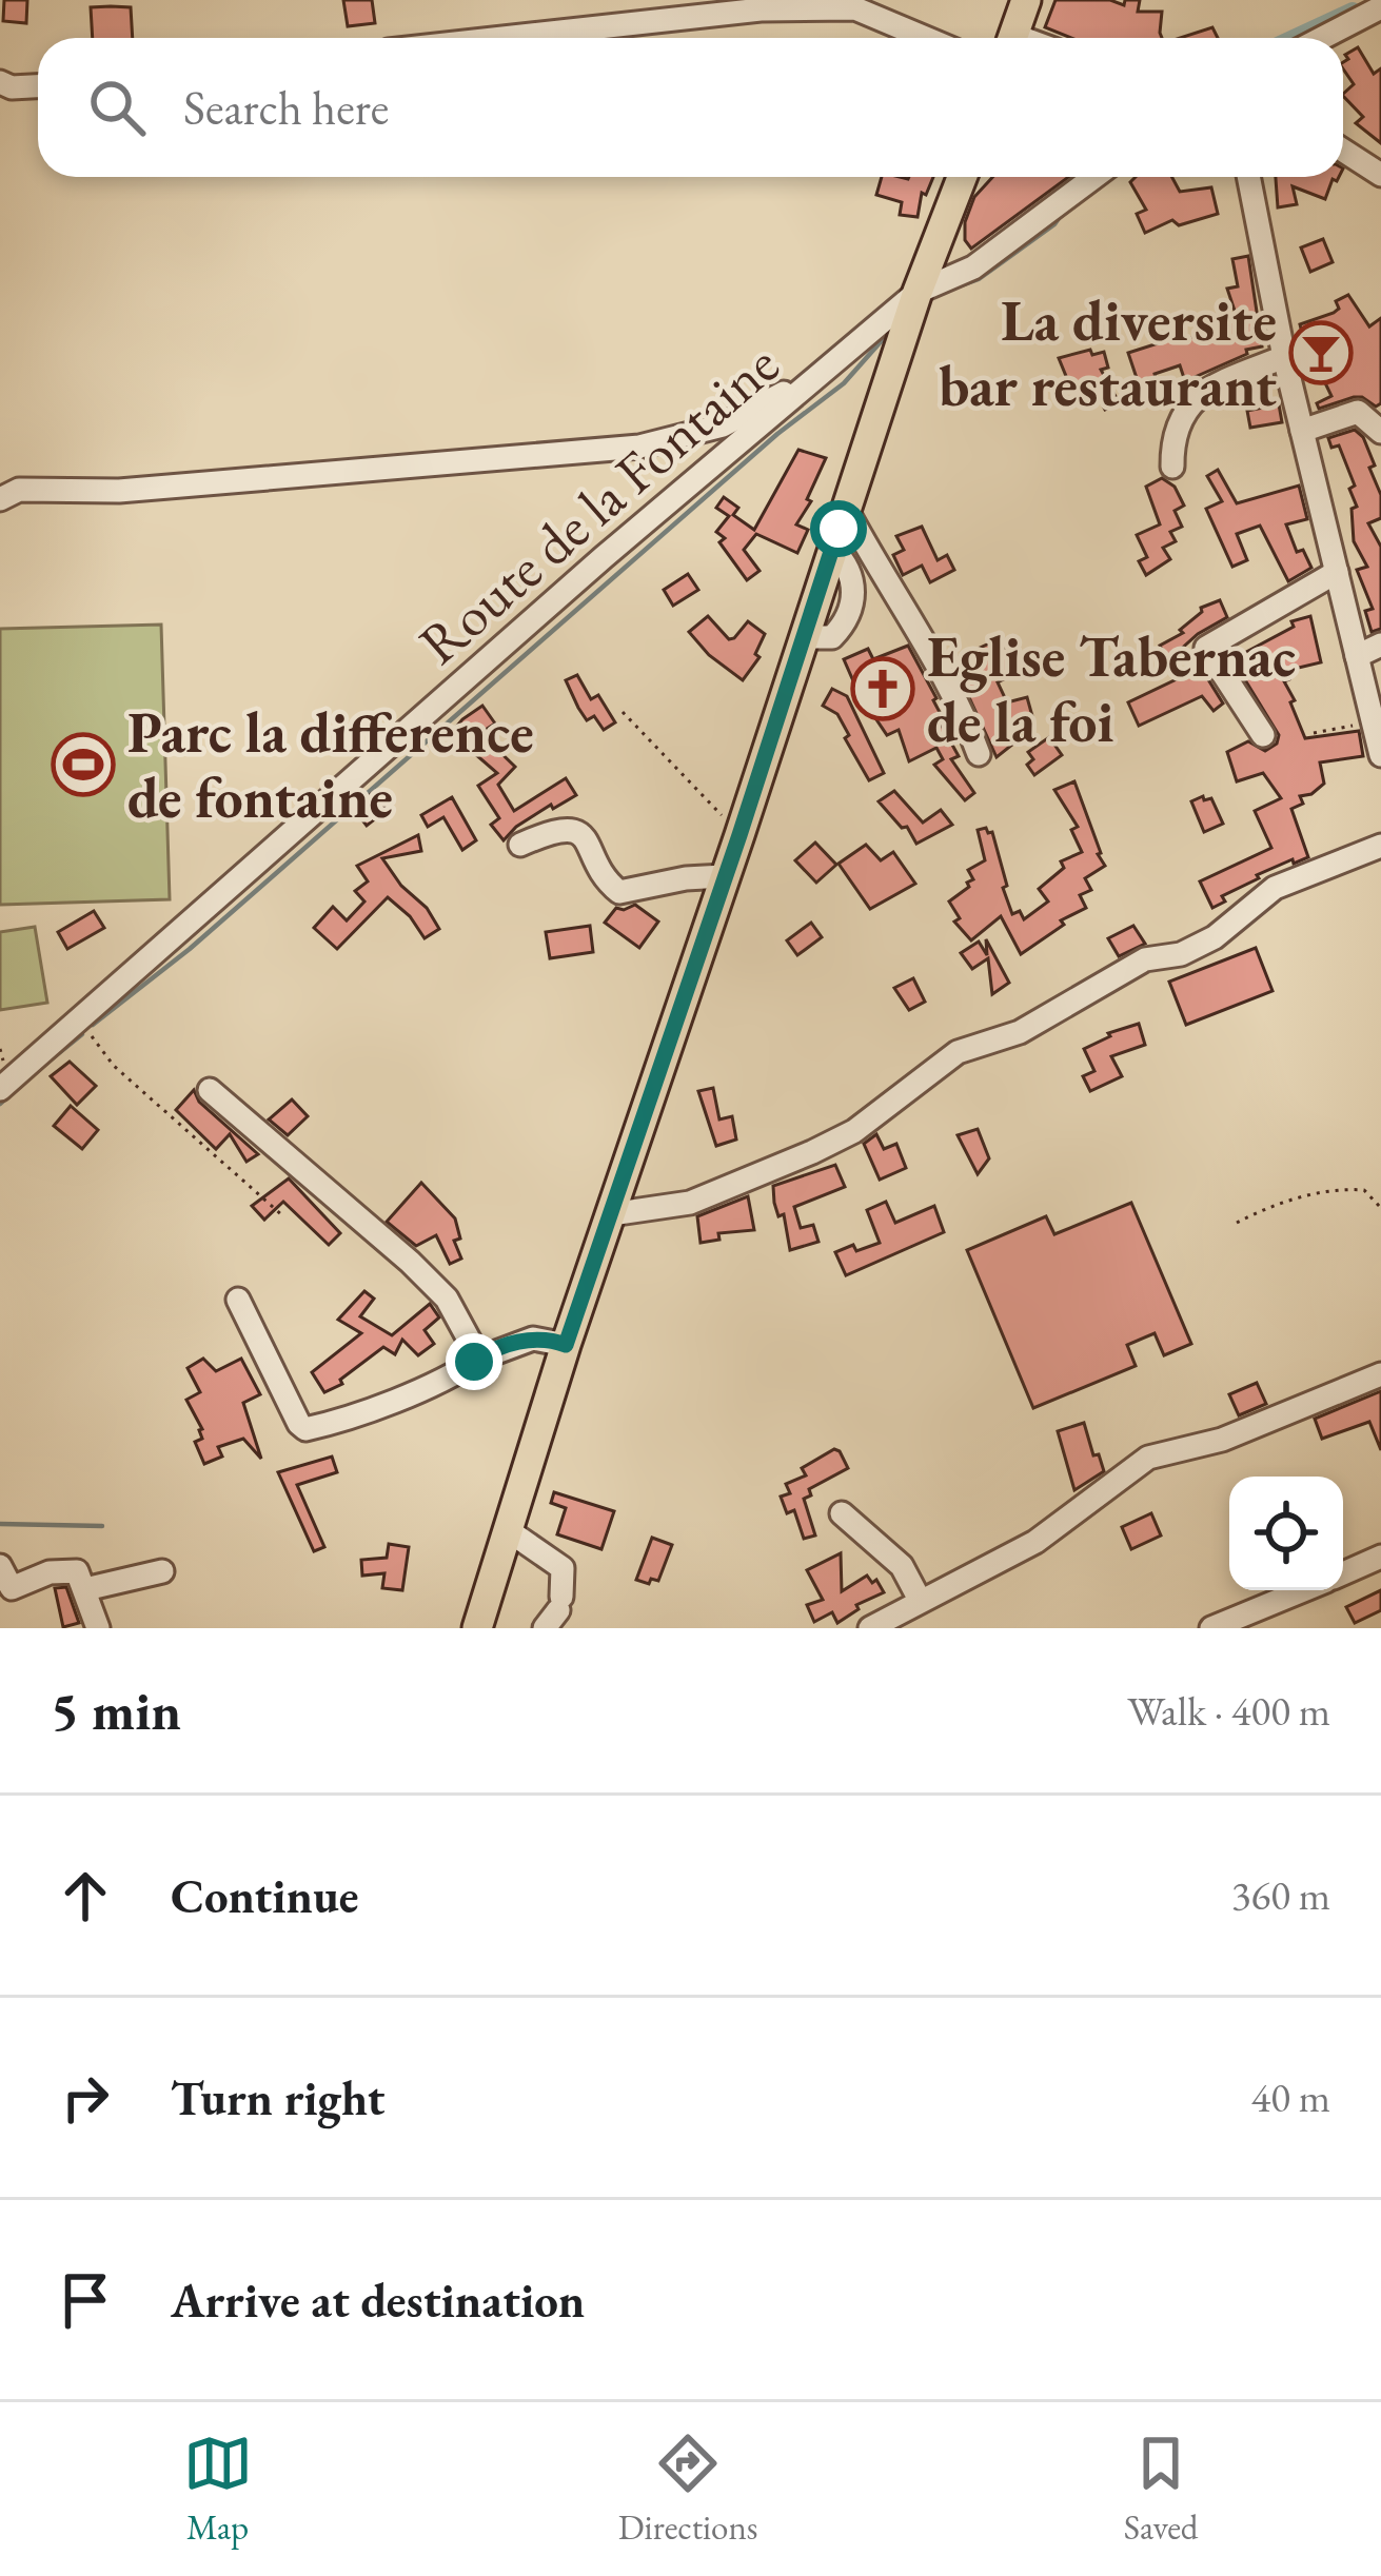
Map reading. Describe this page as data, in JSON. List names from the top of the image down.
{
  "streets": {
    "street": ["Route de la Fontaine"]
  },
  "places": {
    "bar": ["La diversite bar restaurant"],
    "church": ["Eglise Tabernac de la foi"],
    "sports": ["Parc la difference de fontaine"]
  },
  "page": {
    "search": "Search here",
    "heading": ["5 min", "Walk · 400 m"],
    "list": [
      ["Continue", "360 m"],
      ["Turn right", "40 m"],
      "Arrive at destination"
    ],
    "nav": ["Map", "Directions", "Saved"]
  }
}
